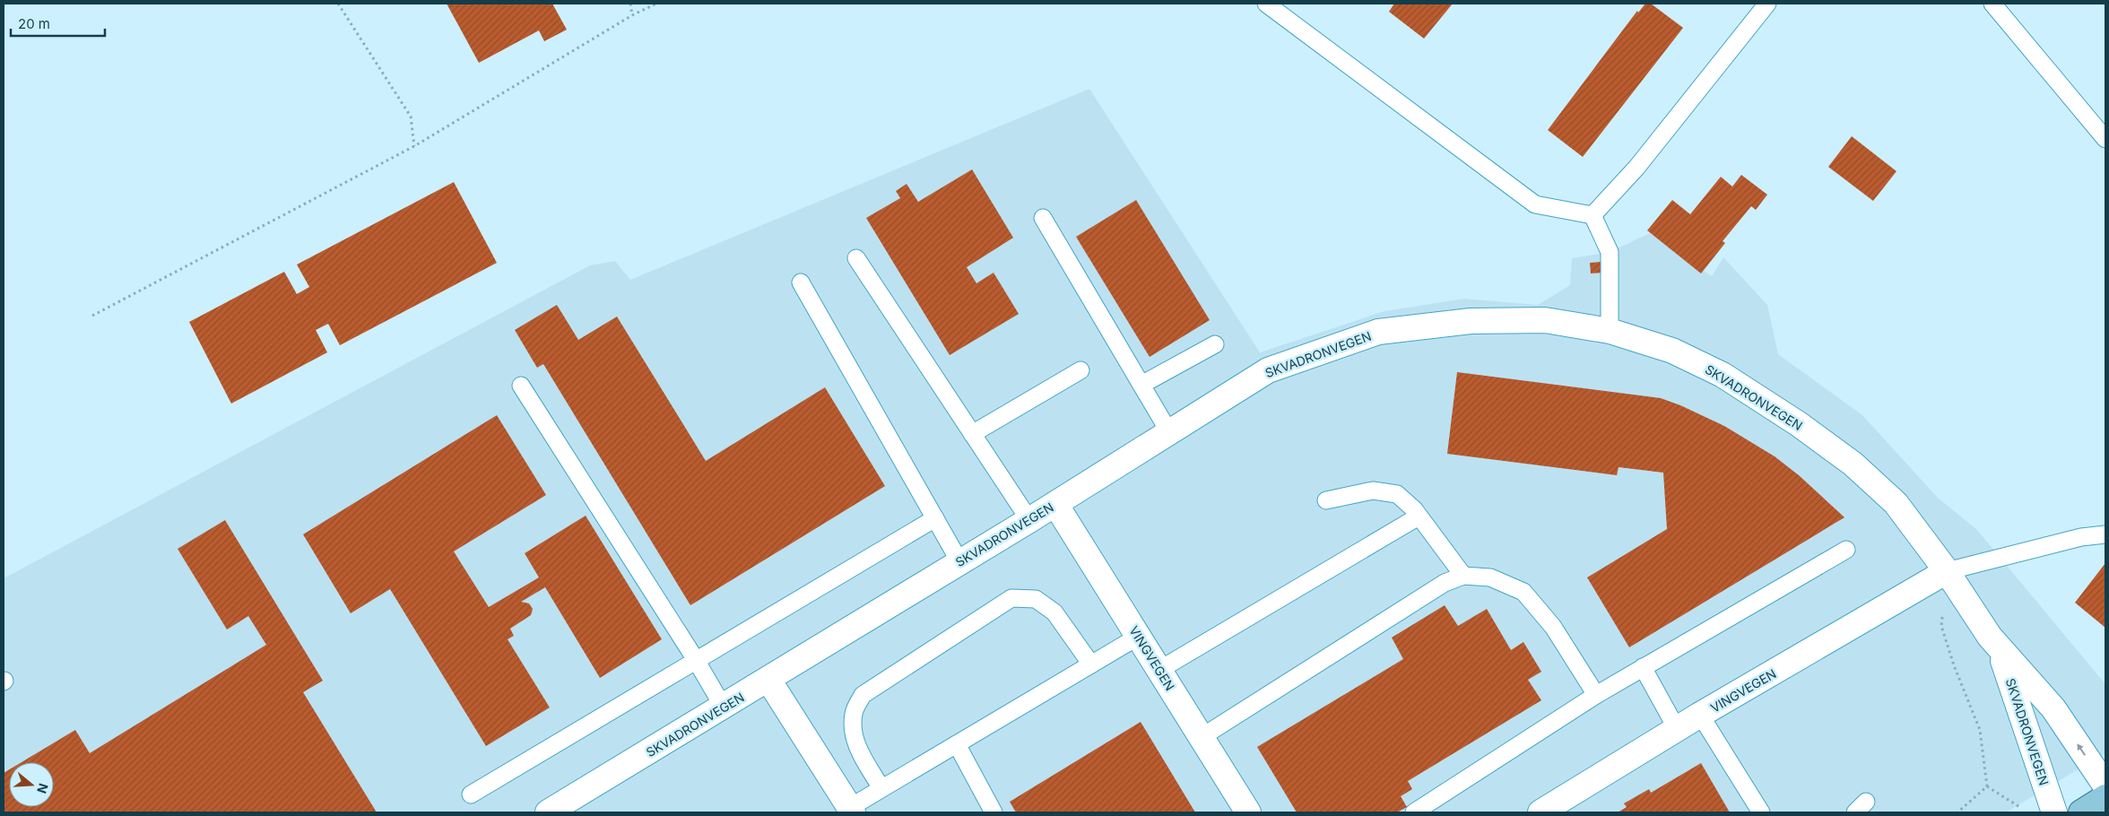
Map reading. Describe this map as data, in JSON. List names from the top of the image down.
{
  "streets": {
    "street": ["SKVADRONVEGEN", "VINGVEGEN"]
  },
  "crossings": [
    ["SKVADRONVEGEN", "VINGVEGEN"]
  ],
  "scale_bar": "20 m",
  "north": "right"
}
